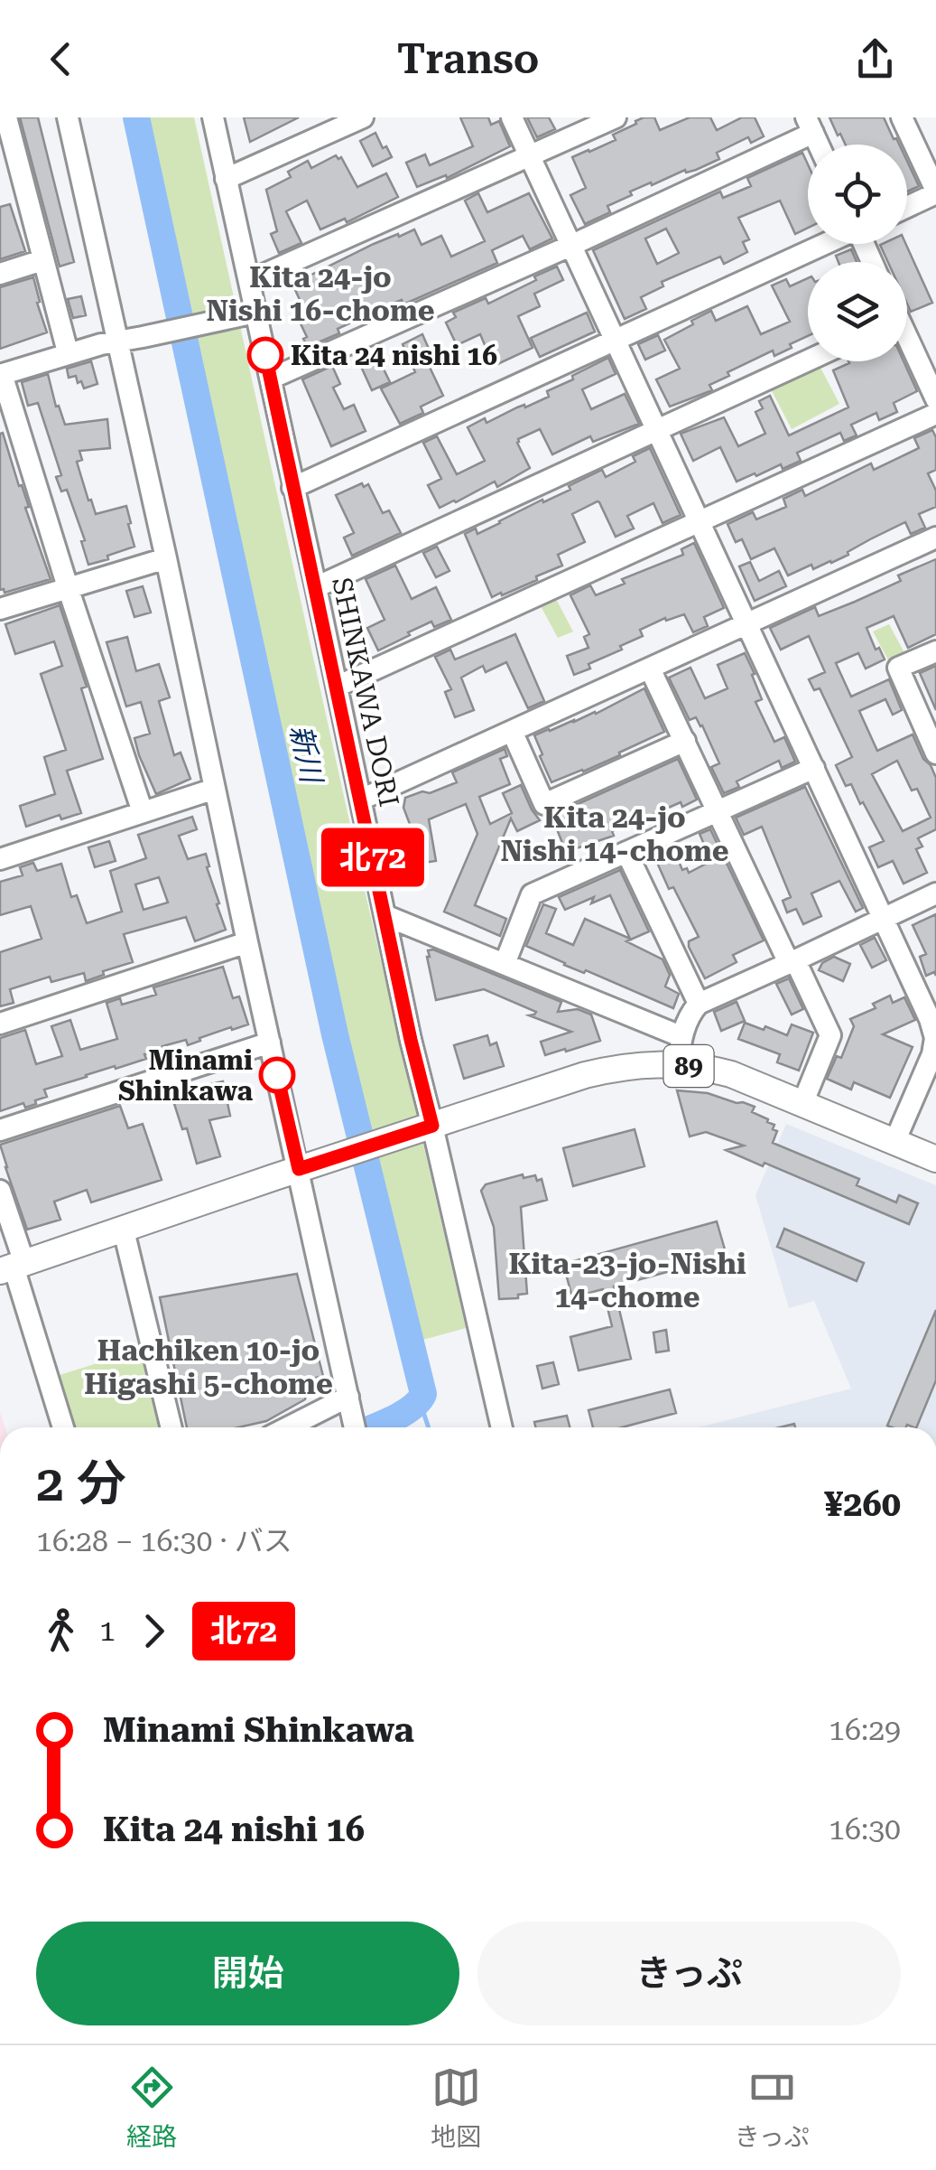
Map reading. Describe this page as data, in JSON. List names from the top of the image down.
{
  "streets": {
    "main road": ["89"],
    "street": ["SHINKAWA DORI"]
  },
  "crossings": [
    ["SHINKAWA DORI", "89"]
  ],
  "districts": [
    "Kita 24-jo Nishi 16-chome",
    "Kita 24-jo Nishi 14-chome",
    "Kita-23-jo-Nishi 14-chome",
    "Hachiken 10-jo Higashi 5-chome"
  ],
  "water": ["新川"],
  "places": ["Kita 24 nishi 16", "Minami Shinkawa"],
  "lines": ["bus line 北72"],
  "page": {
    "header": "Transo",
    "on_map": "北72",
    "heading": ["2 分", "16:28 – 16:30 · バス", "¥260"],
    "legs": ["1", "北72"],
    "list": [
      {
        "name": "Minami Shinkawa",
        "value": "16:29"
      },
      {
        "name": "Kita 24 nishi 16",
        "value": "16:30"
      }
    ],
    "buttons": ["開始", "きっぷ"],
    "tabs": ["経路", "地図", "きっぷ"]
  }
}
